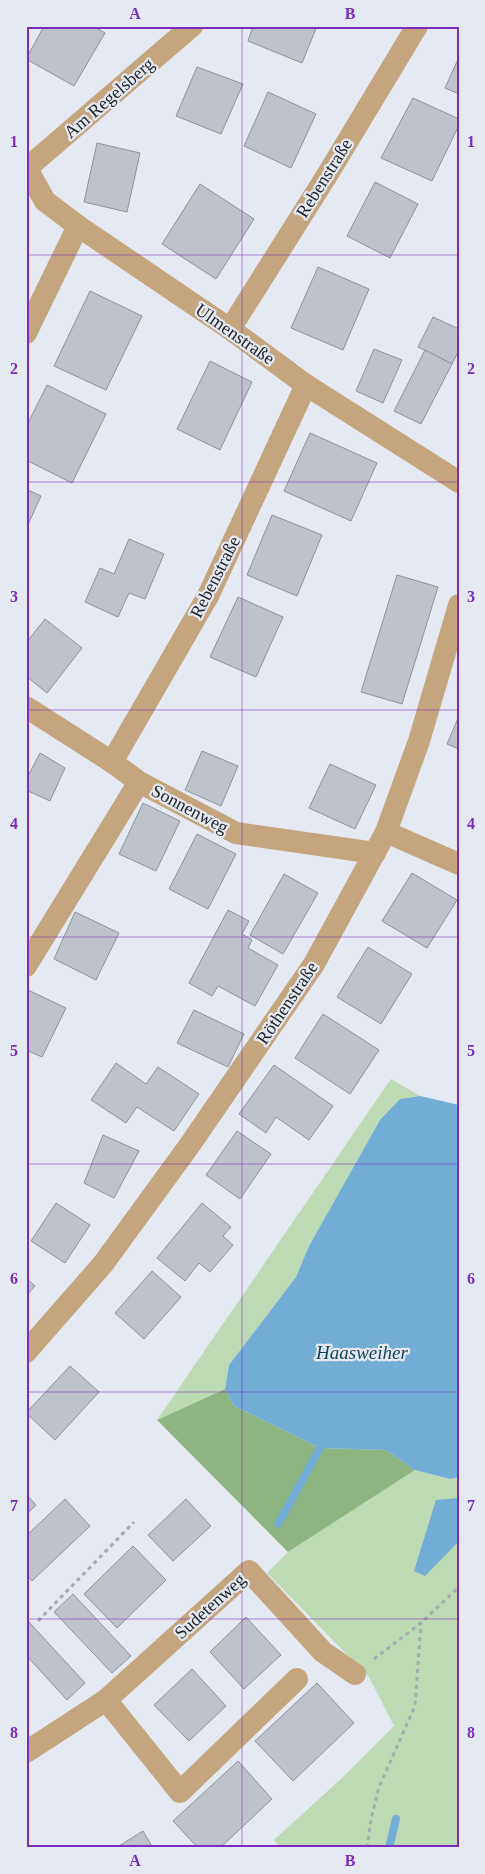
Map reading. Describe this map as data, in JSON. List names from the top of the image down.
{
  "streets": {
    "street": [
      "Am Regelsberg",
      "Rebenstraße",
      "Ulmenstraße",
      "Sonnenweg",
      "Röthenstraße",
      "Sudetenweg"
    ]
  },
  "crossings": [
    ["Am Regelsberg", "Ulmenstraße"],
    ["Rebenstraße", "Ulmenstraße"],
    ["Rebenstraße", "Sonnenweg"],
    ["Sonnenweg", "Röthenstraße"]
  ],
  "water": ["Haasweiher"],
  "grid": {
    "columns": ["A", "B"],
    "rows": [
      "1",
      "2",
      "3",
      "4",
      "5",
      "6",
      "7",
      "8"
    ]
  }
}
